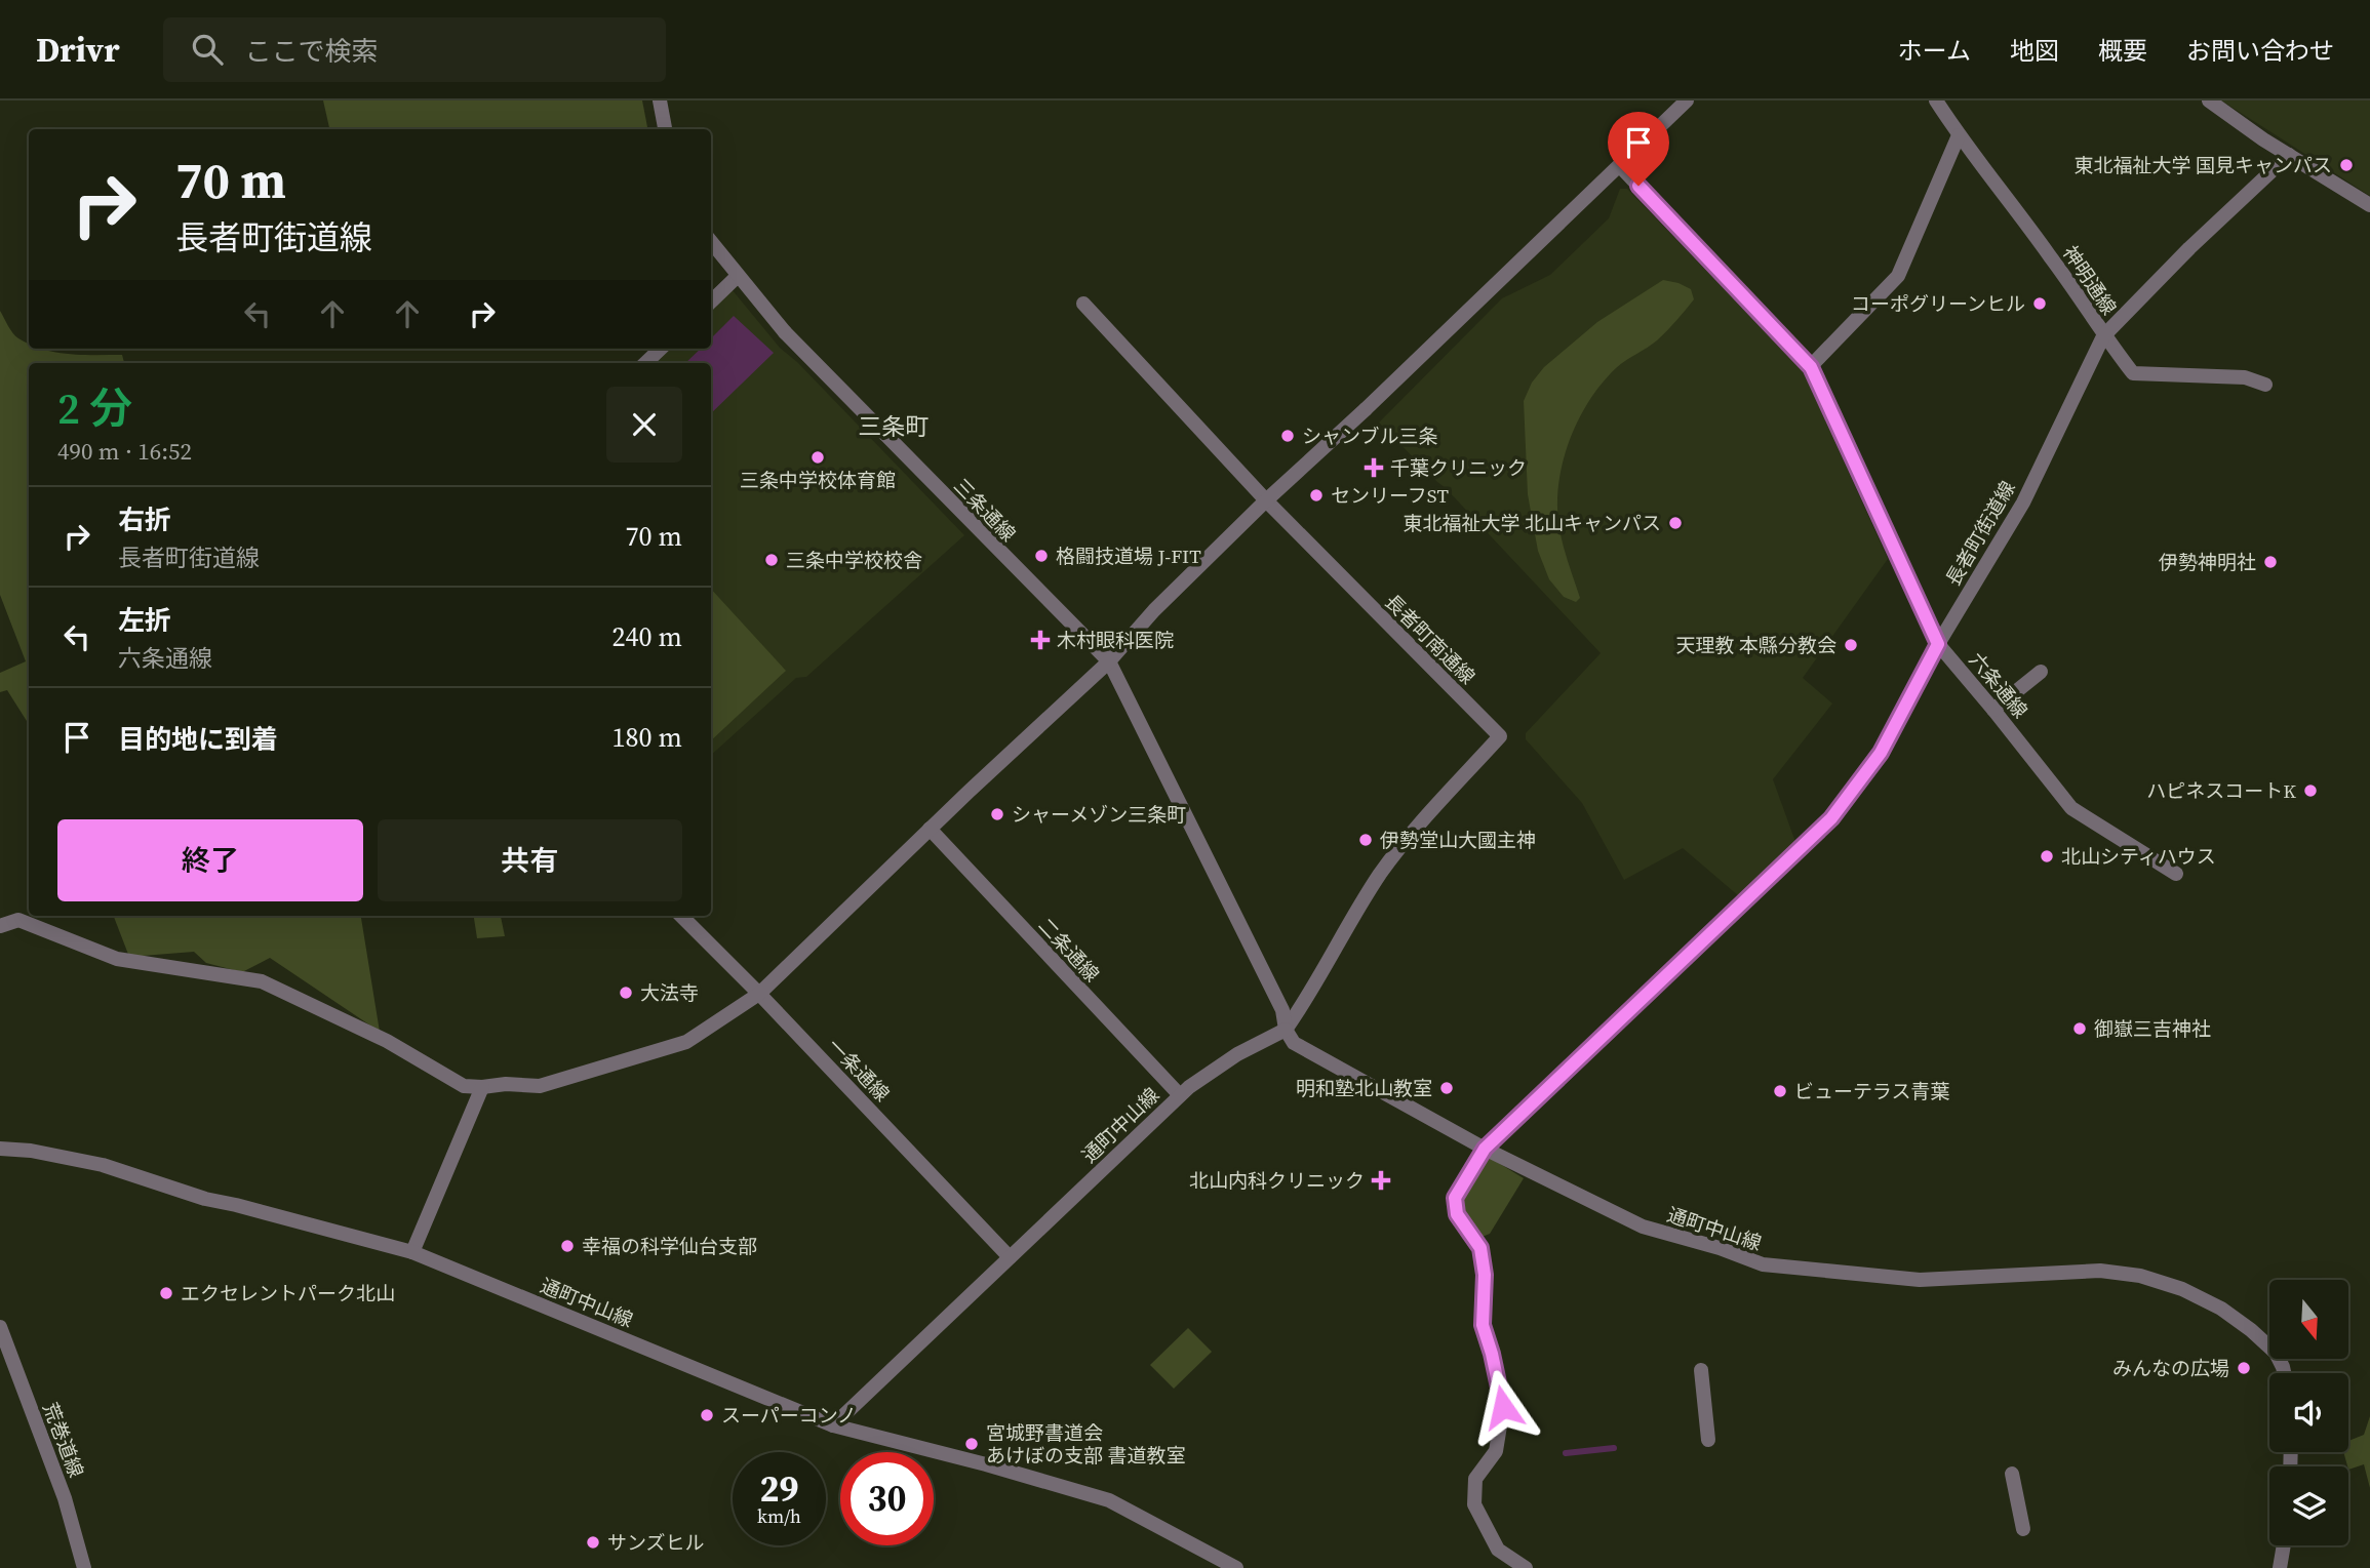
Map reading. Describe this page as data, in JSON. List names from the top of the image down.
{
  "streets": {
    "street": [
      "神明通線",
      "三条通線",
      "長者町街道線",
      "長者町南通線",
      "六条通線",
      "二条通線",
      "一条通線",
      "通町中山線",
      "荒巻道線"
    ]
  },
  "crossings": [
    ["神明通線", "長者町街道線"],
    ["三条通線", "長者町南通線"],
    ["三条通線", "通町中山線"],
    ["長者町街道線", "六条通線"],
    ["長者町街道線", "通町中山線"],
    ["長者町南通線", "通町中山線"],
    ["二条通線", "通町中山線"],
    ["一条通線", "通町中山線"]
  ],
  "districts": ["三条町"],
  "places": {
    "other": [
      "東北福祉大学 国見キャンパス",
      "コーポグリーンヒル",
      "シャンブル三条",
      "三条中学校体育館",
      "センリーフST",
      "東北福祉大学 北山キャンパス",
      "格闘技道場 J-FIT",
      "三条中学校校舎",
      "伊勢神明社",
      "天理教 本縣分教会",
      "ハピネスコートK",
      "シャーメゾン三条町",
      "伊勢堂山大國主神",
      "北山シティハウス",
      "大法寺",
      "御嶽三吉神社",
      "明和塾北山教室",
      "ビューテラス青葉",
      "幸福の科学仙台支部",
      "エクセレントパーク北山",
      "みんなの広場",
      "スーパーコンノ",
      "宮城野書道会 あけぼの支部 書道教室",
      "サンズヒル"
    ],
    "health": ["千葉クリニック", "木村眼科医院", "北山内科クリニック"]
  },
  "north": "bottom",
  "page": {
    "header": "Drivr",
    "search": "ここで検索",
    "nav": [
      "ホーム",
      "地図",
      "概要",
      "お問い合わせ"
    ],
    "turn": ["70 m", "長者町街道線"],
    "heading": ["2 分", "490 m · 16:52"],
    "list": [
      {
        "name": "右折",
        "note": "長者町街道線",
        "value": "70 m"
      },
      {
        "name": "左折",
        "note": "六条通線",
        "value": "240 m"
      },
      {
        "name": "目的地に到着",
        "value": "180 m"
      }
    ],
    "buttons": ["終了", "共有"],
    "speed": "29 km/h",
    "limit": "30"
  }
}
